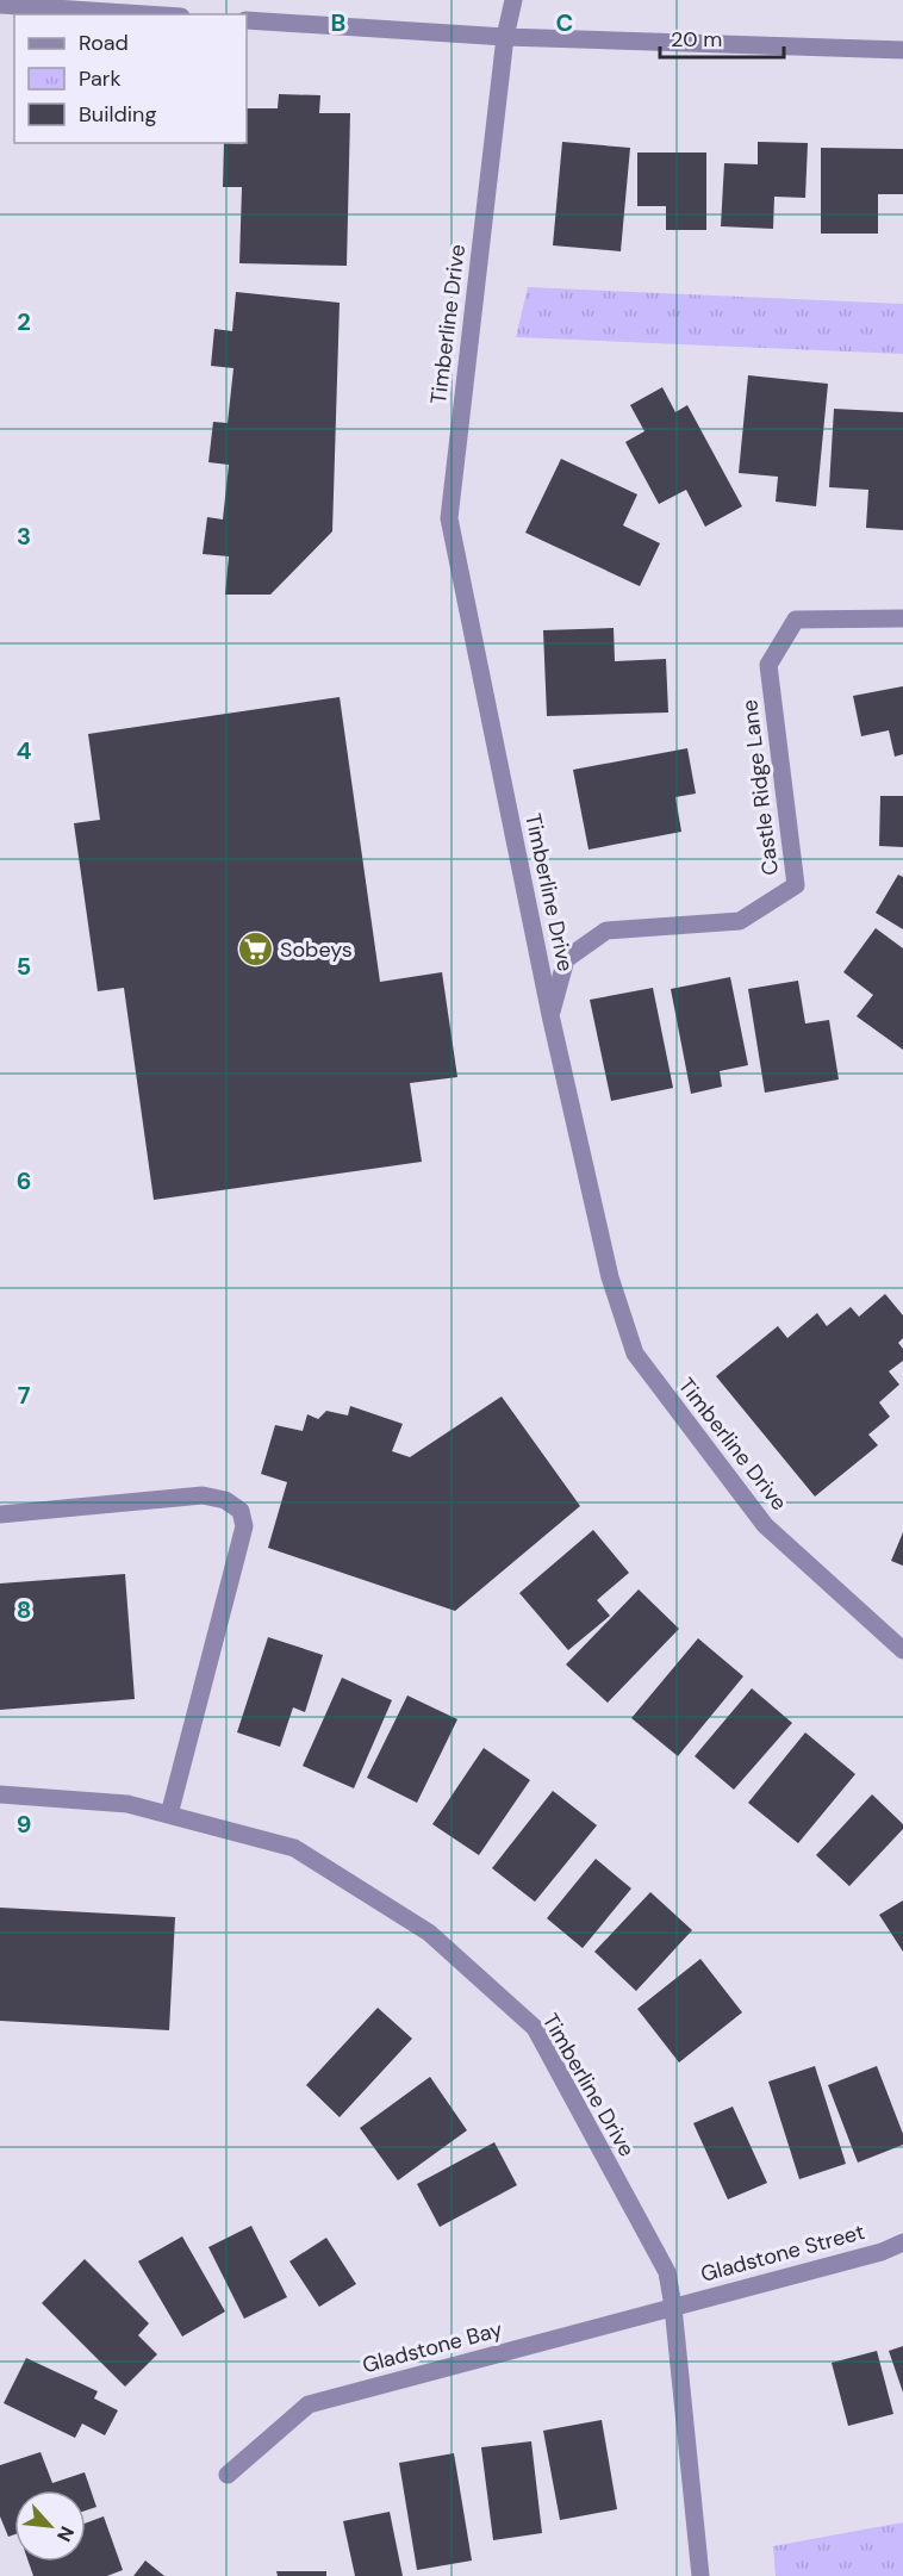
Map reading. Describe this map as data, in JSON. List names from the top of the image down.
{
  "streets": {
    "street": [
      "Timberline Drive",
      "Castle Ridge Lane",
      "Gladstone Street",
      "Gladstone Bay"
    ]
  },
  "crossings": [
    ["Timberline Drive", "Castle Ridge Lane"],
    ["Timberline Drive", "Gladstone Street"],
    ["Timberline Drive", "Gladstone Bay"],
    ["Gladstone Street", "Gladstone Bay"]
  ],
  "places": {
    "supermarket": ["Sobeys"]
  },
  "legend": ["Road", "Park", "Building"],
  "scale_bar": "20 m",
  "north": "bottom right",
  "grid": {
    "columns": ["B", "C"],
    "rows": [
      "2",
      "3",
      "4",
      "5",
      "6",
      "7",
      "8",
      "9"
    ]
  }
}
